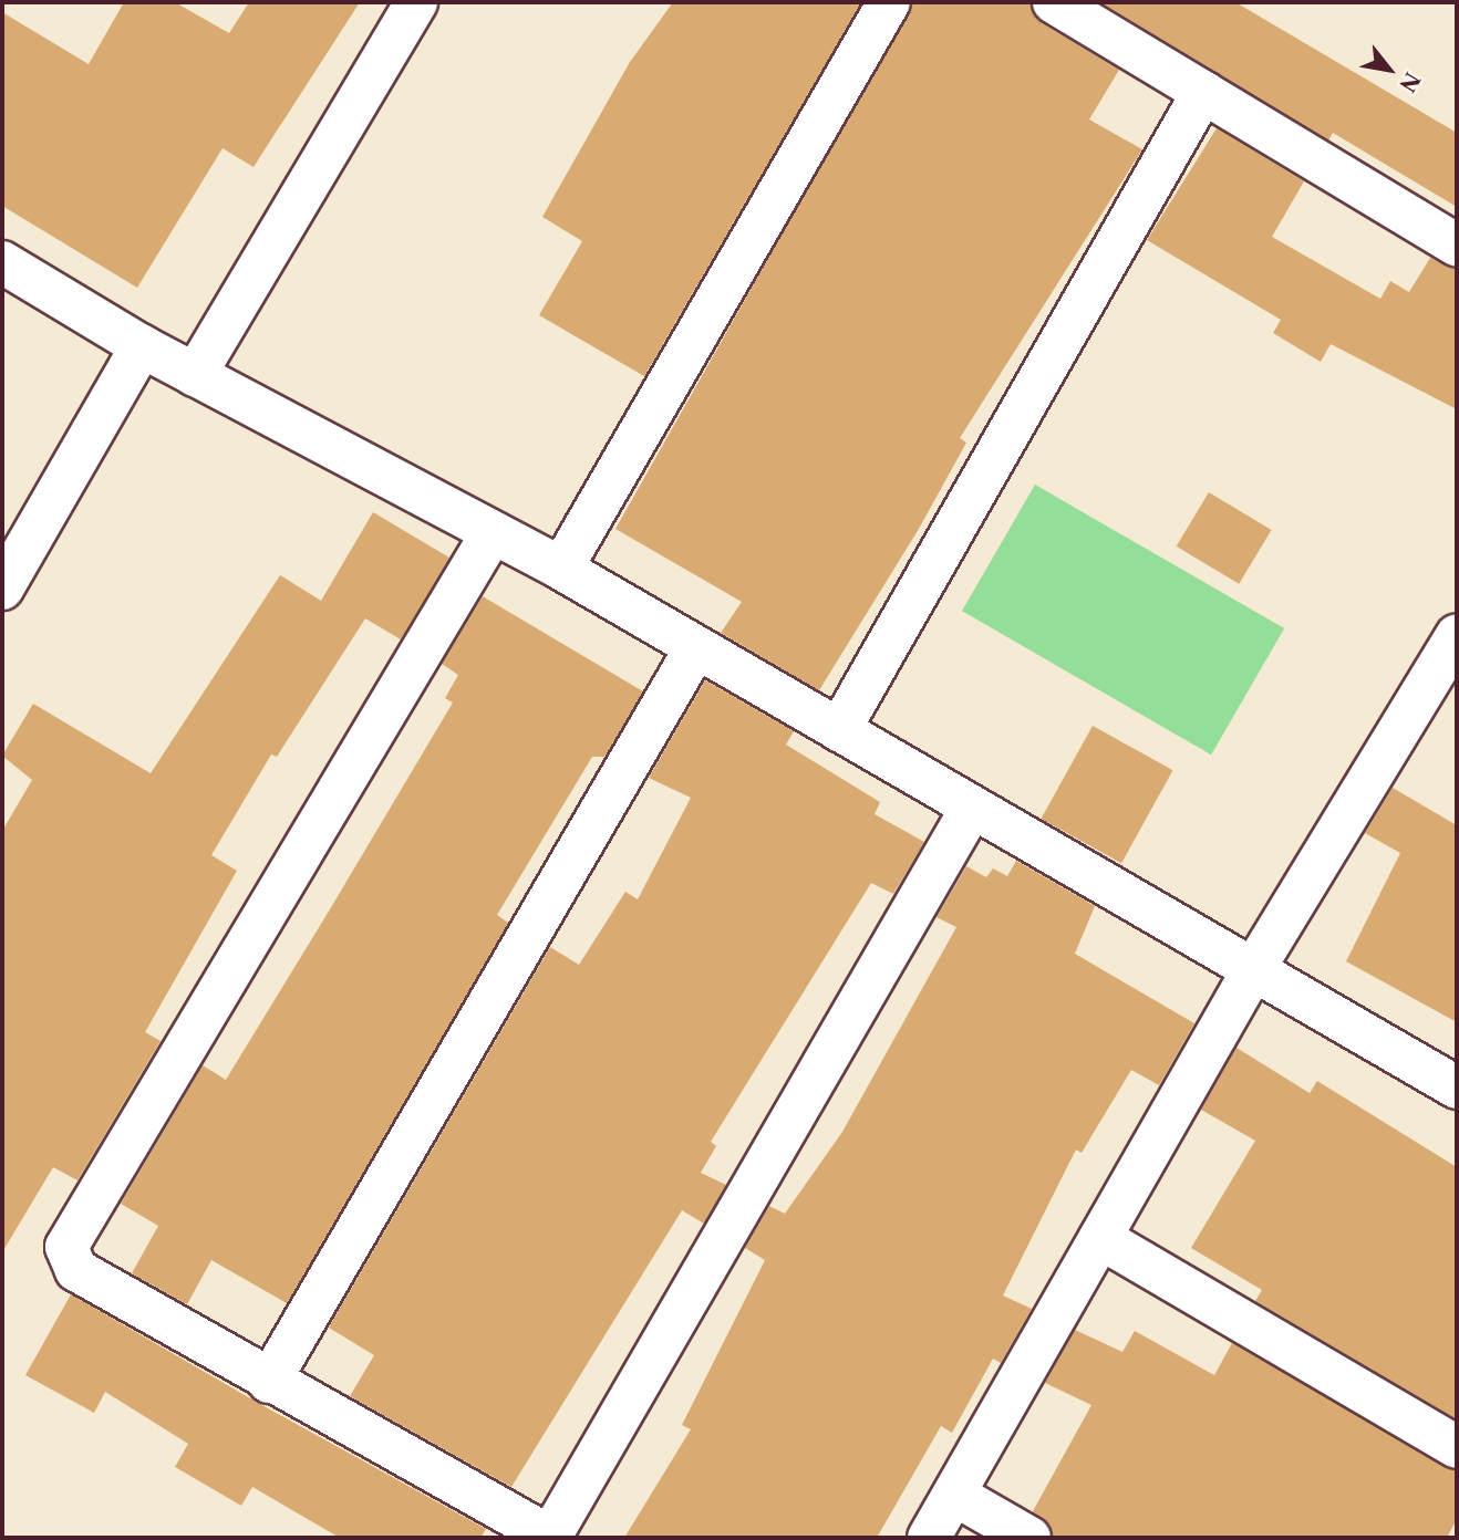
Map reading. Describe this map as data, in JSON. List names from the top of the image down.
{
  "north": "bottom right"
}
